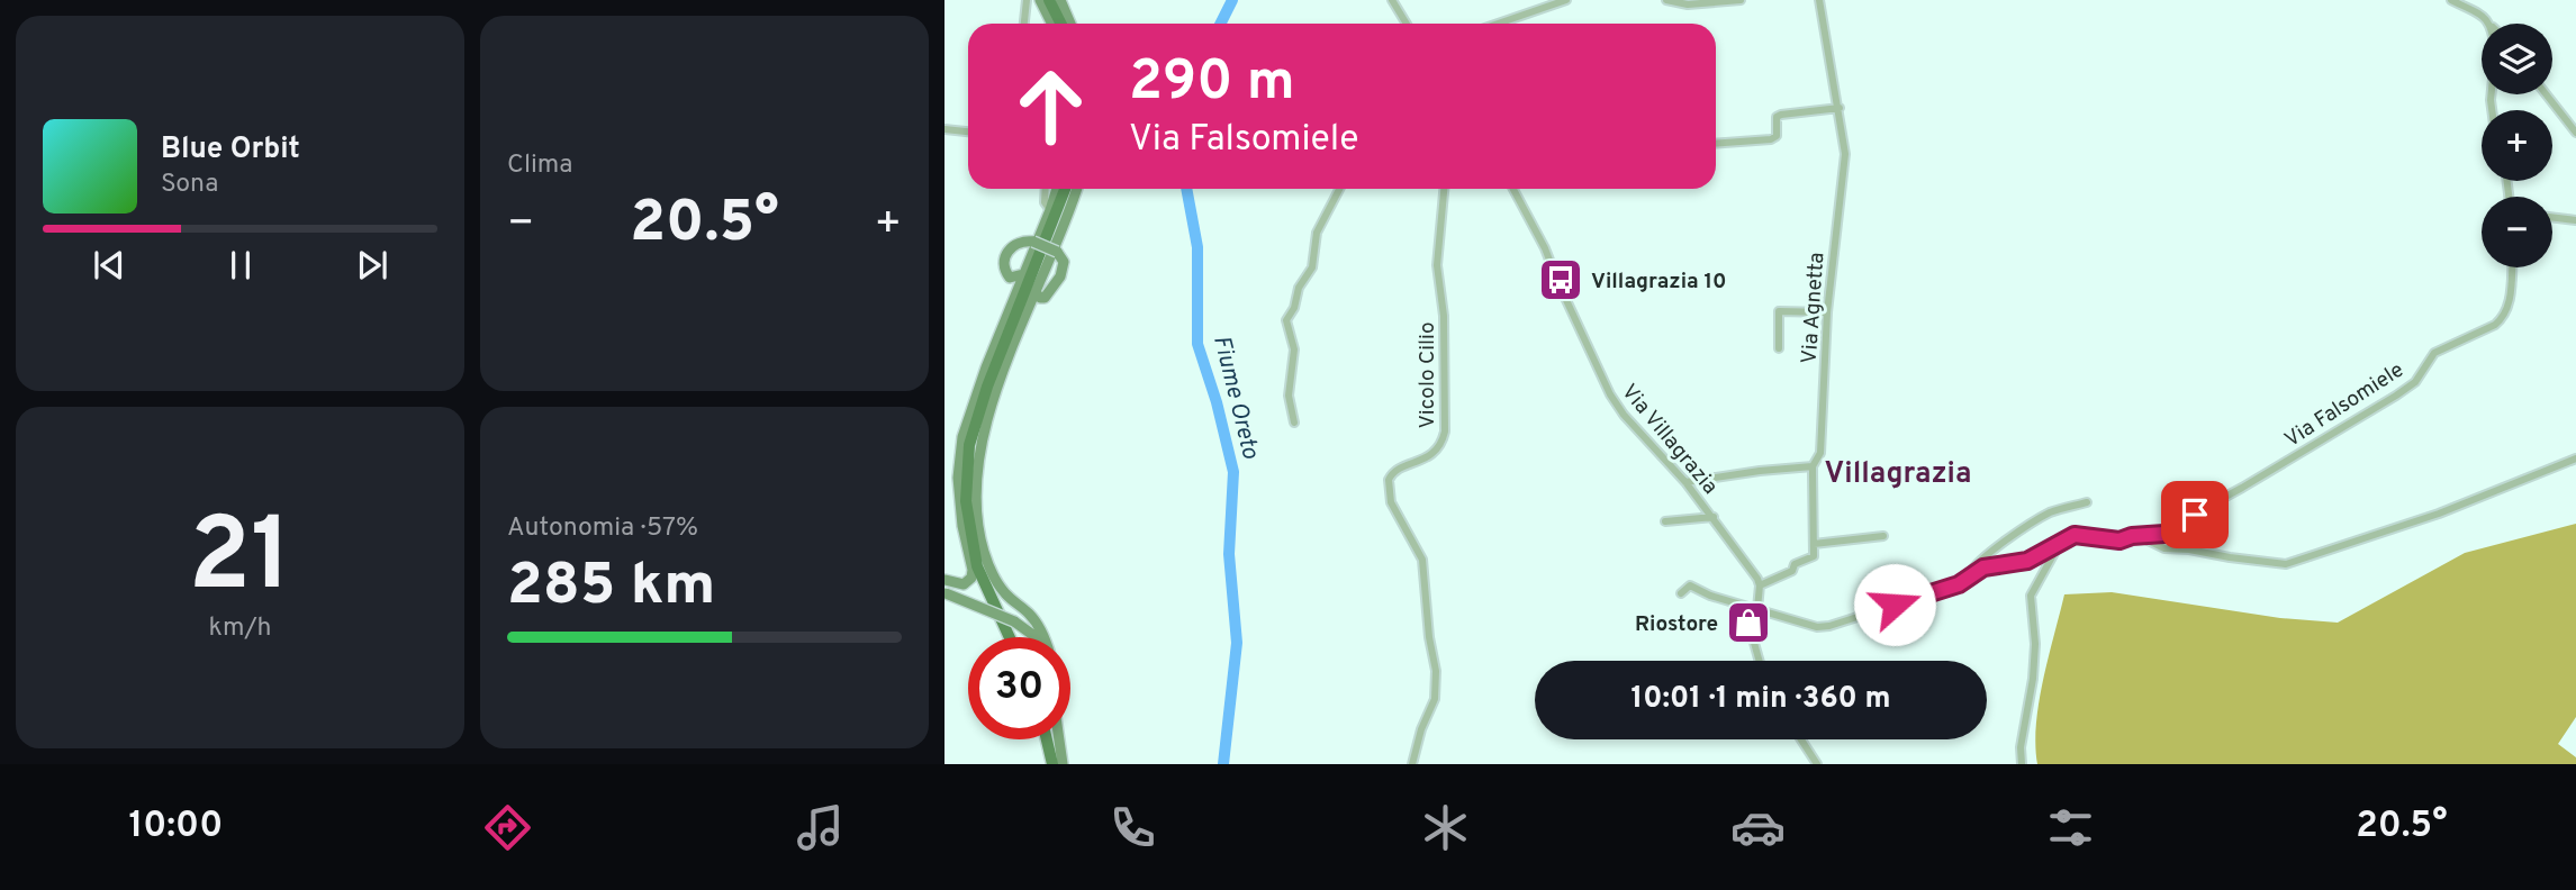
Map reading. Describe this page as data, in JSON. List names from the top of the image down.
{
  "streets": {
    "street": [
      "Via Agnetta",
      "Vicolo Cilio",
      "Via Falsomiele",
      "Via Villagrazia"
    ]
  },
  "districts": ["Villagrazia"],
  "water": ["Fiume Oreto"],
  "places": {
    "bus stop": ["Villagrazia 10"],
    "shop": ["Riostore"]
  },
  "page": {
    "tile": [
      "Clima",
      ["21", "km/h"],
      ["Autonomia · 57%", "285 km"]
    ],
    "map_buttons": ["+", "−"],
    "turn": ["290 m", "Via Falsomiele"],
    "song": ["Blue Orbit", "Sona"],
    "heat": ["−", "20.5°", "+"],
    "limit": "30",
    "trip": "10:01 · 1 min · 360 m",
    "tabs": ["10:00", "20.5°"]
  }
}
